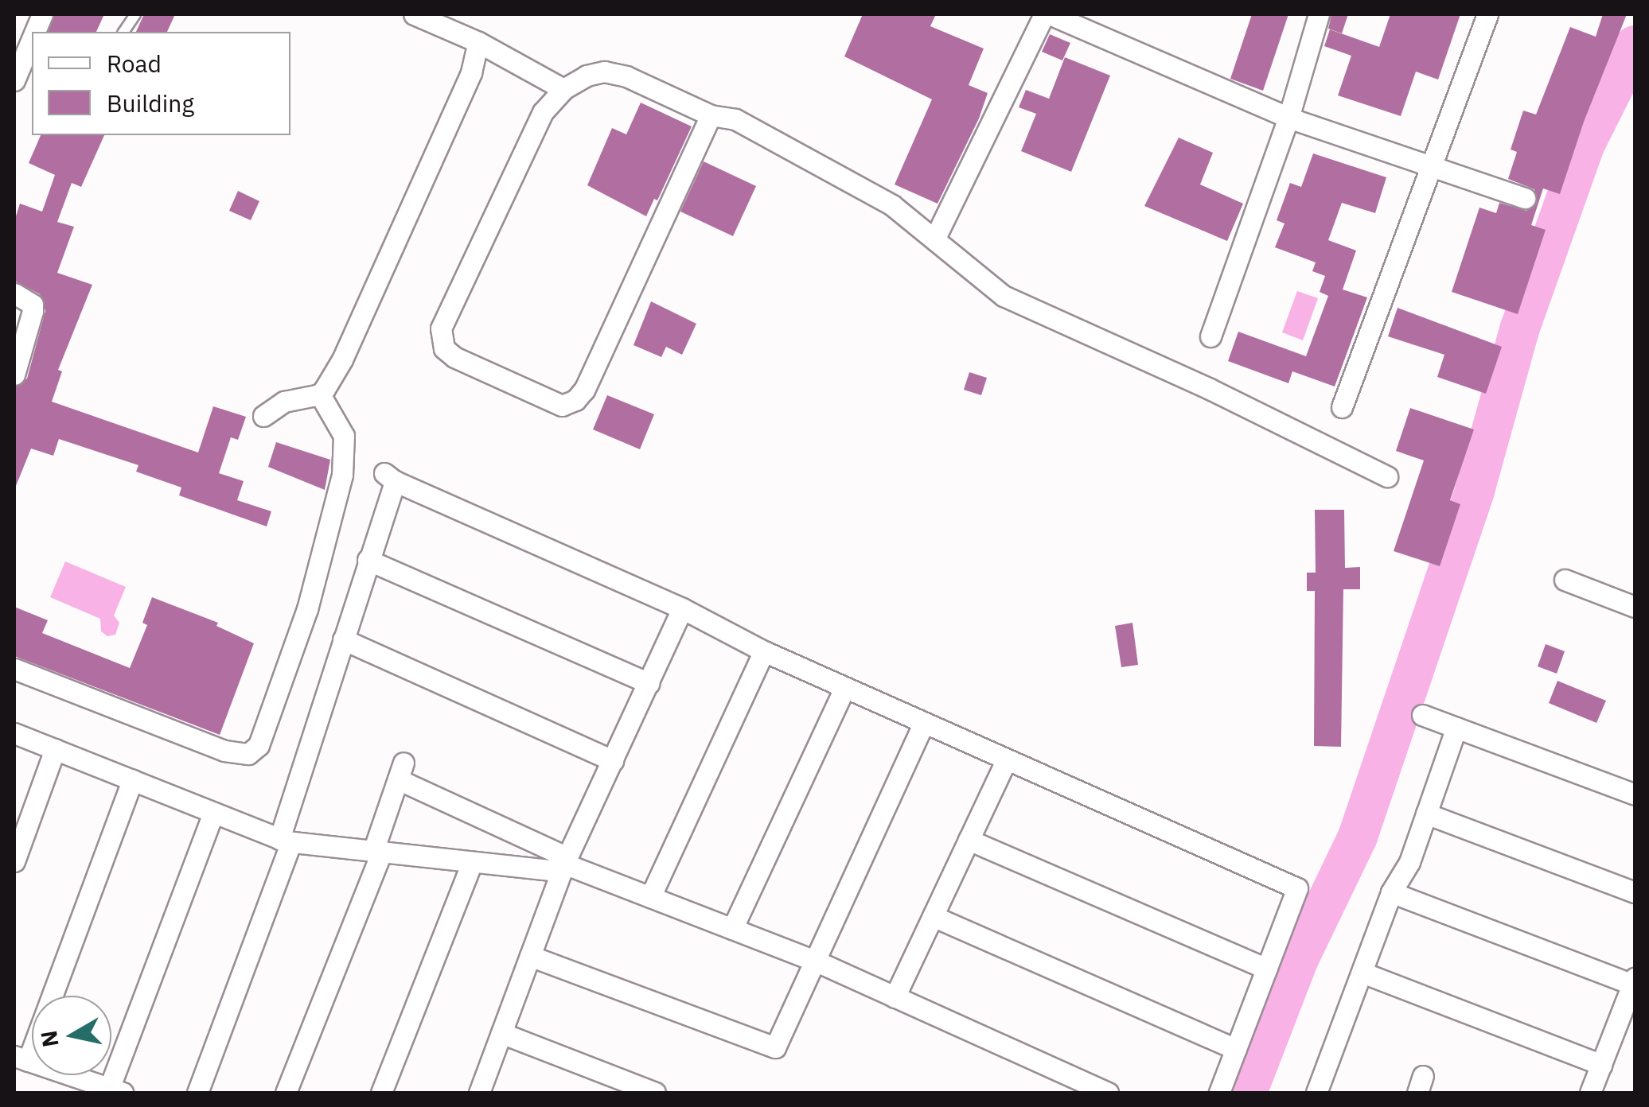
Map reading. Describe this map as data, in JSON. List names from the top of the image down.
{
  "legend": ["Road", "Building"],
  "north": "left"
}
